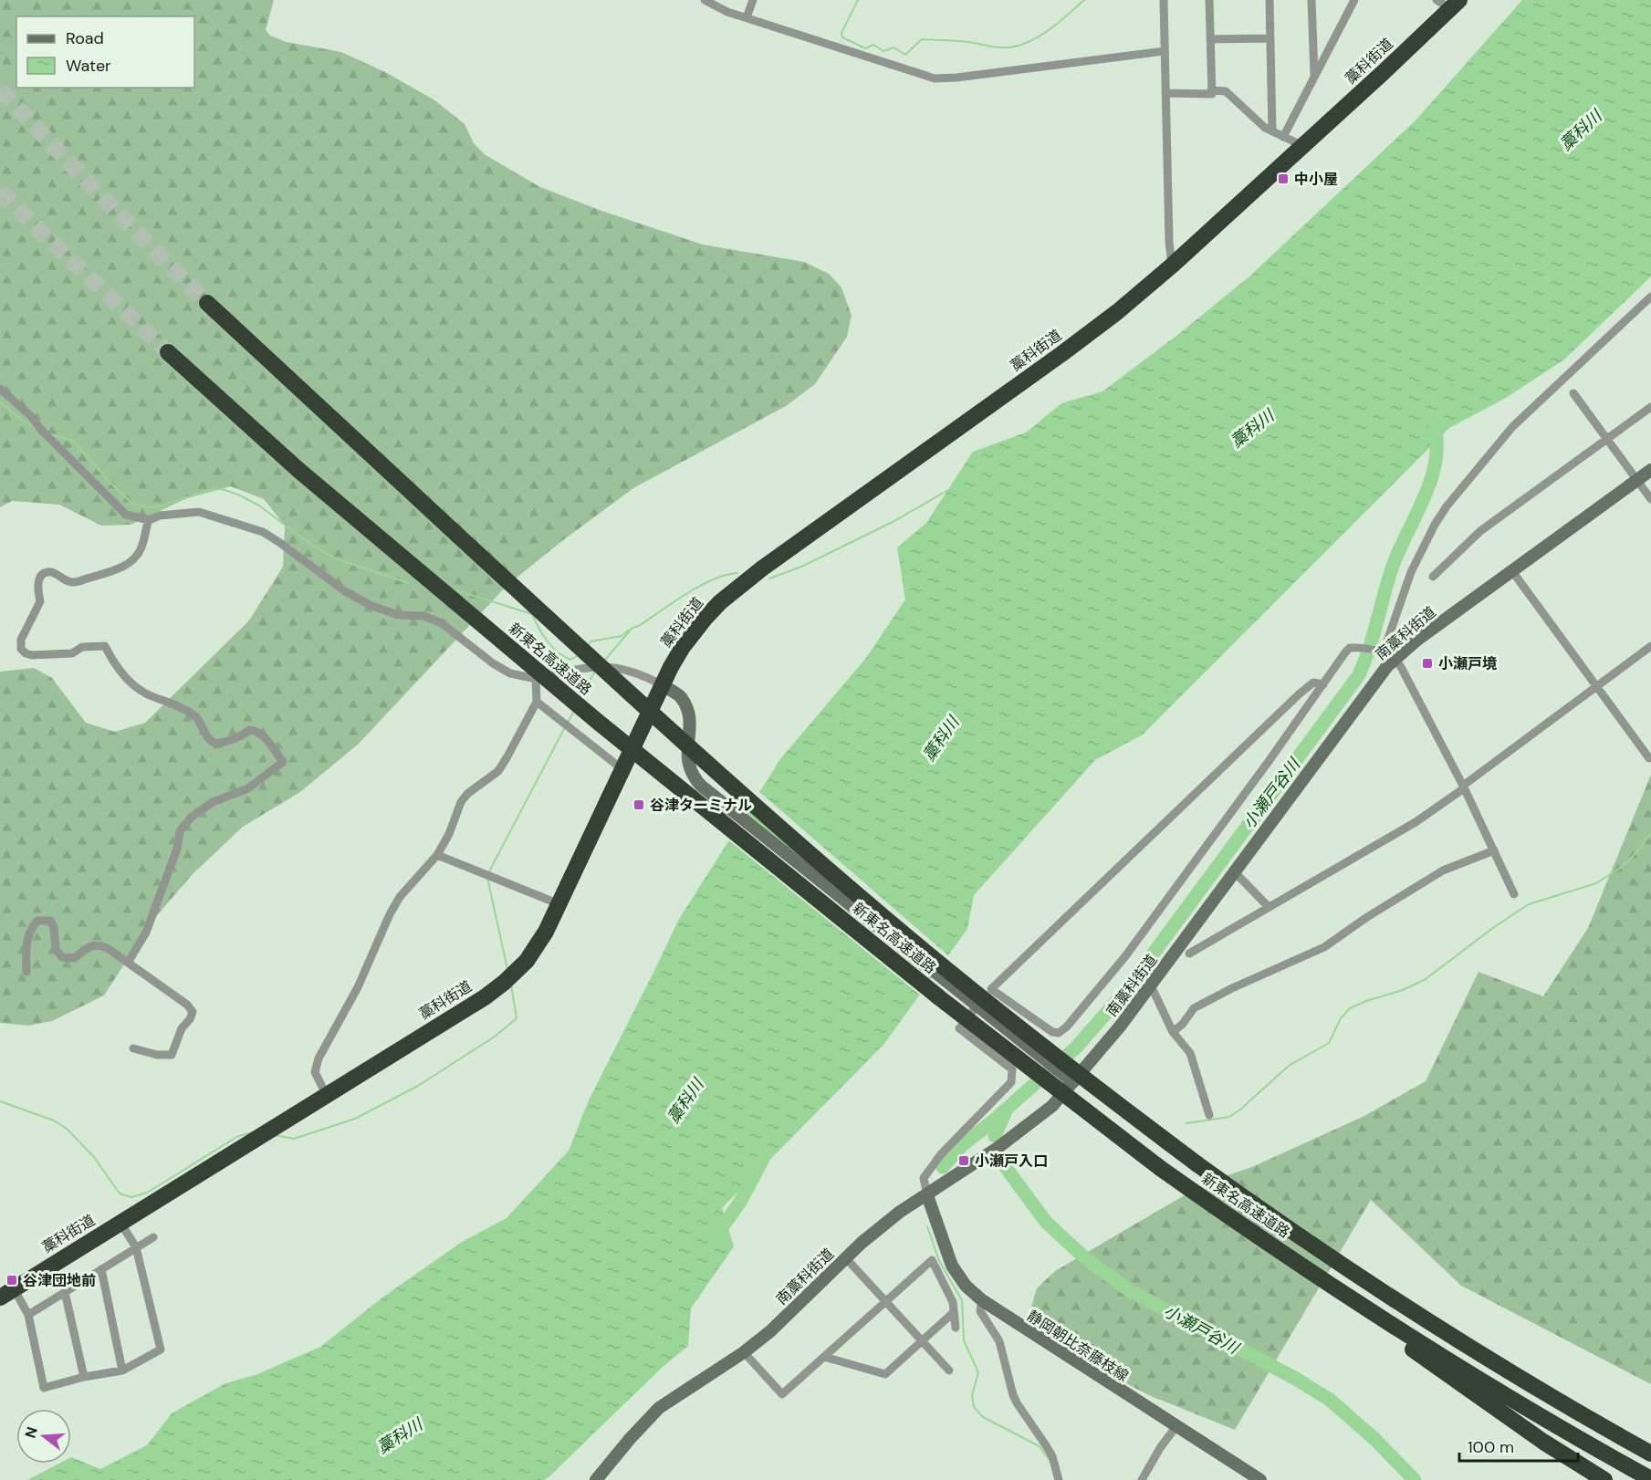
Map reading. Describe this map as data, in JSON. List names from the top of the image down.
{
  "streets": {
    "highway": ["藁科街道", "新東名高速道路"],
    "main road": ["南藁科街道", "静岡朝比奈藤枝線"]
  },
  "crossings": [
    ["南藁科街道", "静岡朝比奈藤枝線"]
  ],
  "water": ["藁科川", "小瀬戸谷川"],
  "places": {
    "transit": [
      "中小屋",
      "小瀬戸境",
      "谷津ターミナル",
      "小瀬戸入口",
      "谷津団地前"
    ]
  },
  "legend": ["Road", "Water"],
  "scale_bar": "100 m",
  "north": "left"
}
